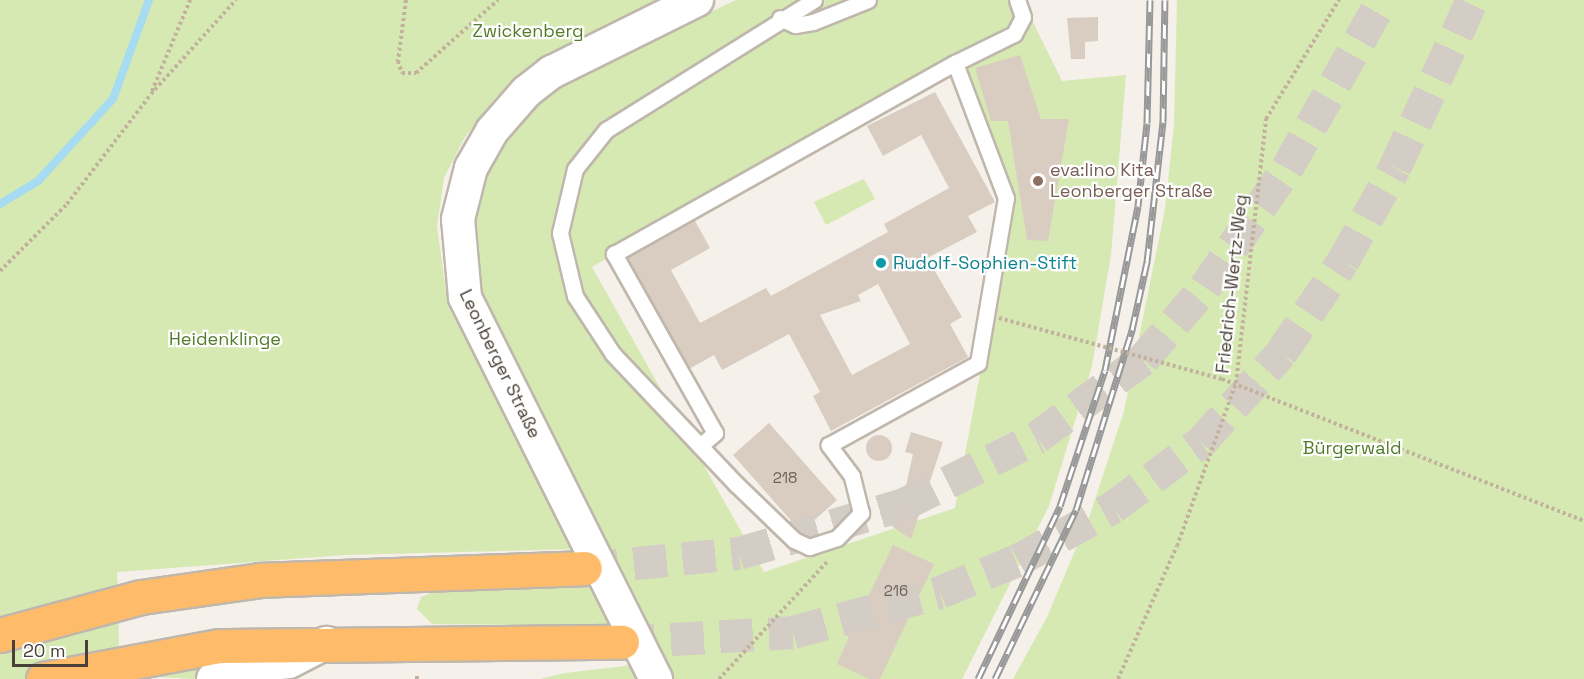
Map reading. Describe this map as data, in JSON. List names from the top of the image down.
{
  "streets": {
    "street": ["Leonberger Straße"],
    "path": ["Friedrich-Wertz-Weg"]
  },
  "parks": ["Zwickenberg", "Heidenklinge", "Bürgerwald"],
  "places": ["eva:lino Kita Leonberger Straße", "Rudolf-Sophien-Stift"],
  "house_numbers": ["218", "216"],
  "scale_bar": "20 m"
}
